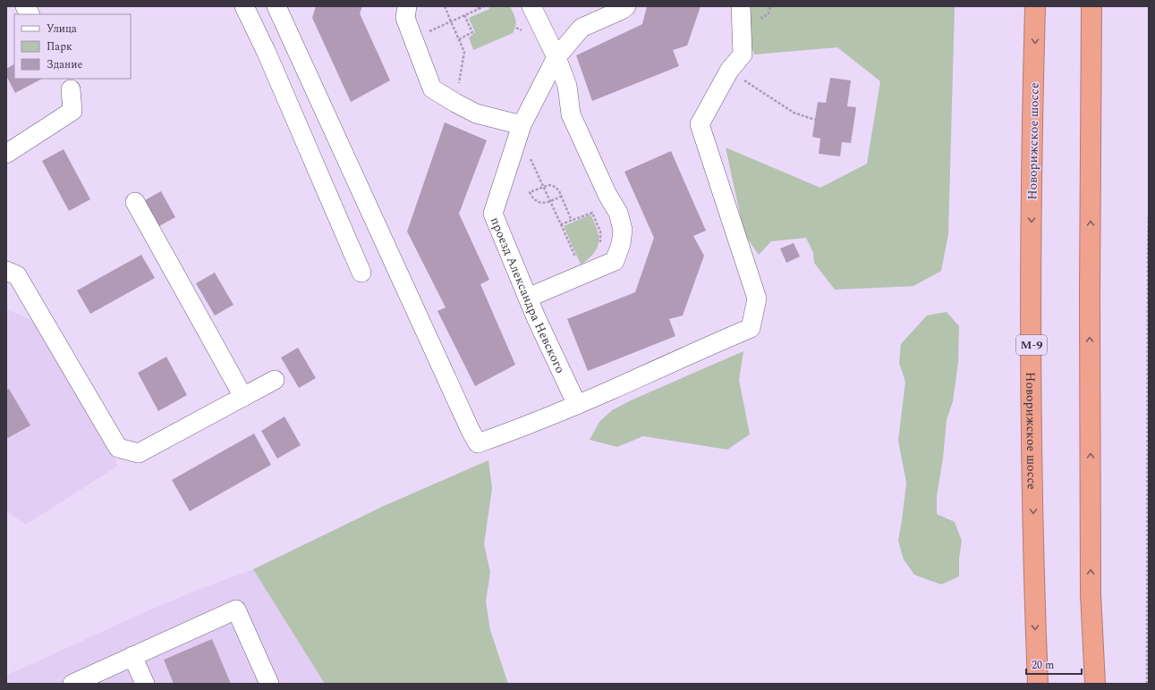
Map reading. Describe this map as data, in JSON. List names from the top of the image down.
{
  "streets": {
    "highway": ["Новорижское шоссе", "М-9"],
    "street": ["проезд Александра Невского"]
  },
  "legend": ["Улица", "Парк", "Здание"],
  "scale_bar": "20 m"
}
